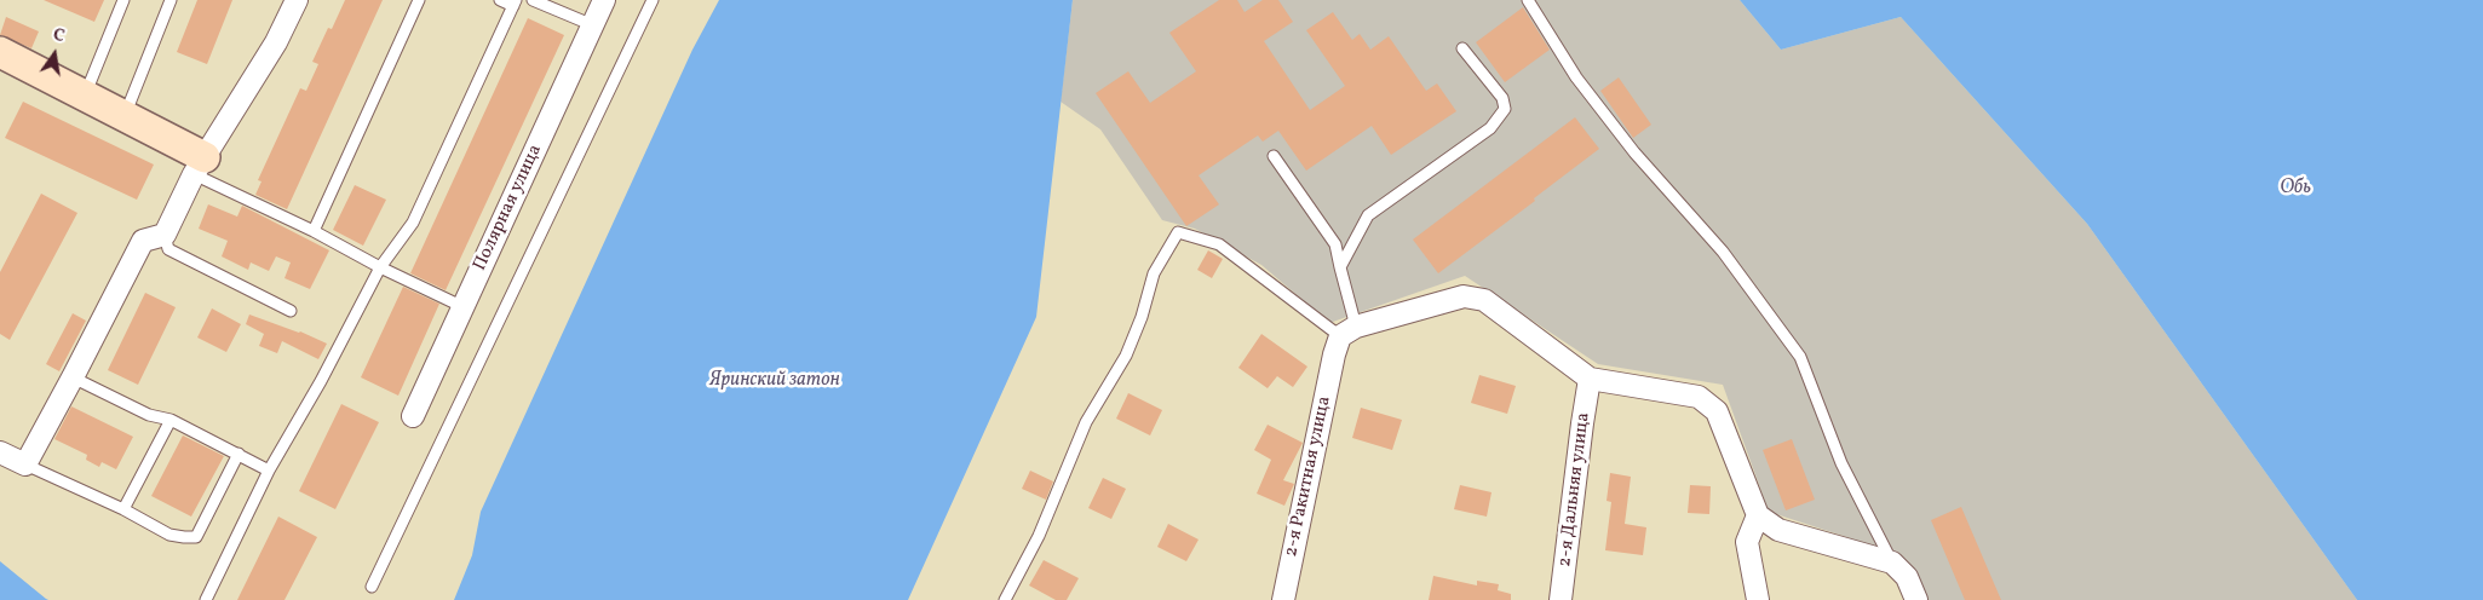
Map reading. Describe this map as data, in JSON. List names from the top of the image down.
{
  "streets": {
    "street": ["Полярная улица", "2-я Ракитная улица", "2-я Дальняя улица"]
  },
  "water": ["Обь", "Яринский затон"],
  "north": "top"
}
